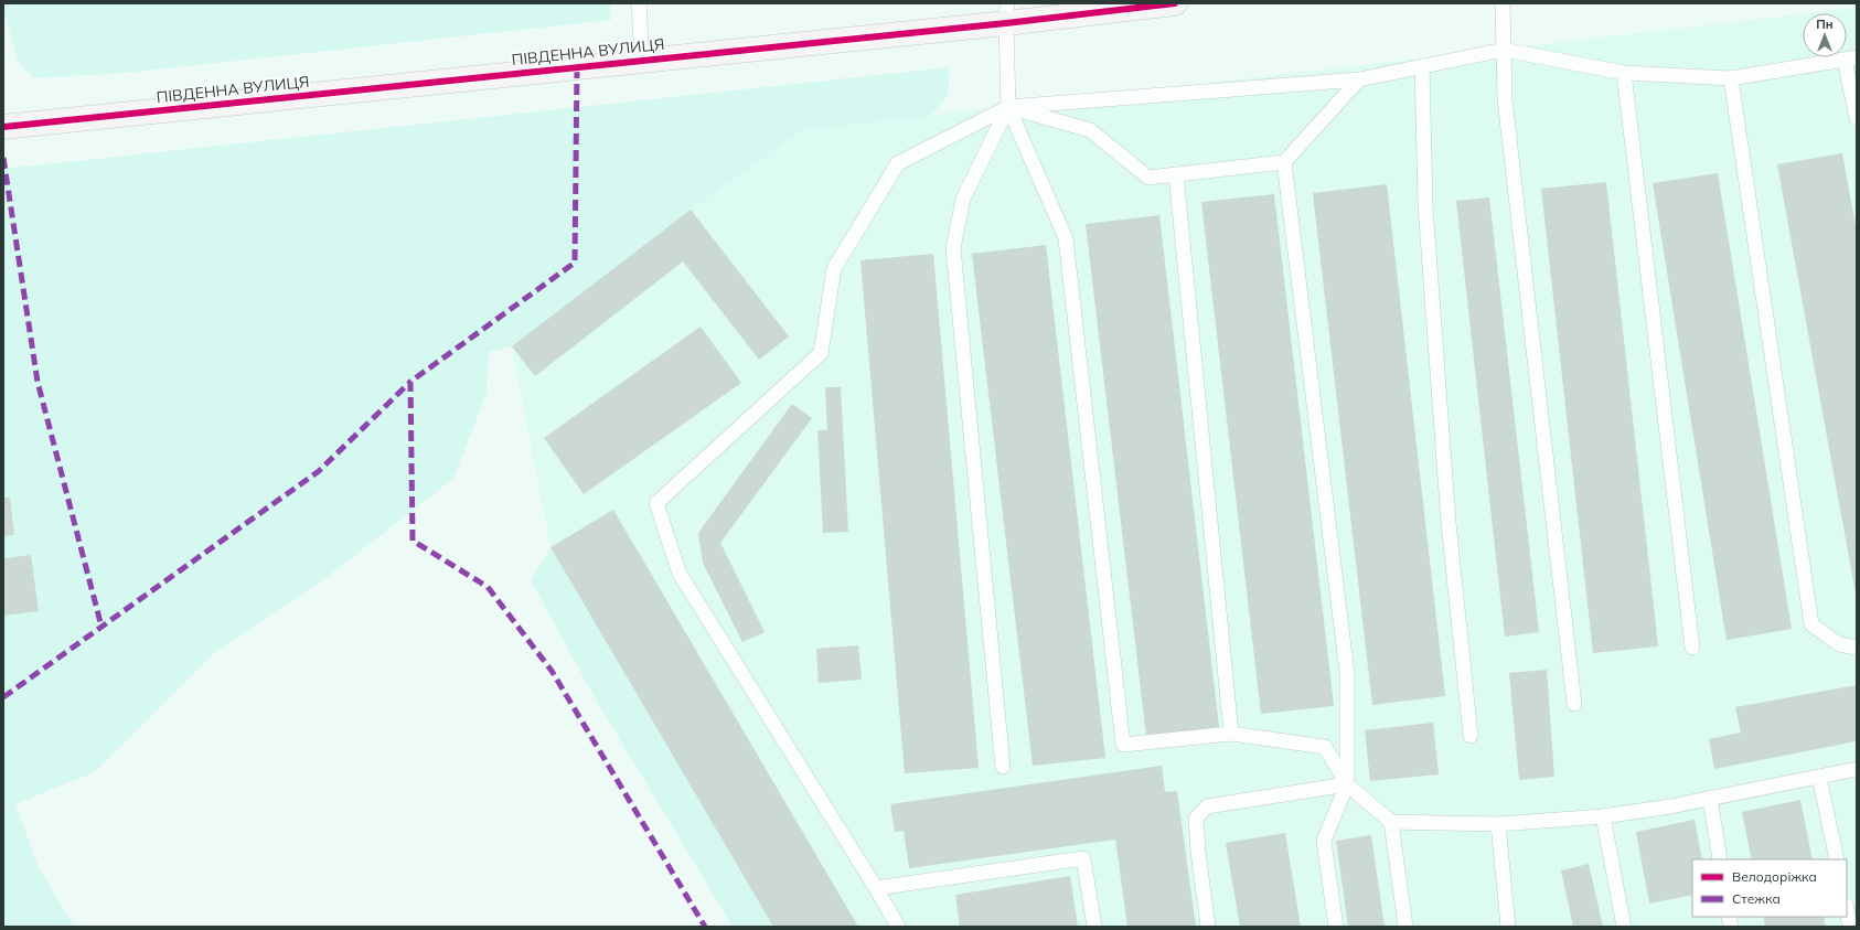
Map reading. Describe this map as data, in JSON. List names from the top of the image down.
{
  "streets": {
    "street": ["ПІВДЕННА ВУЛИЦЯ"]
  },
  "legend": ["Велодоріжка", "Стежка"],
  "north": "top"
}
